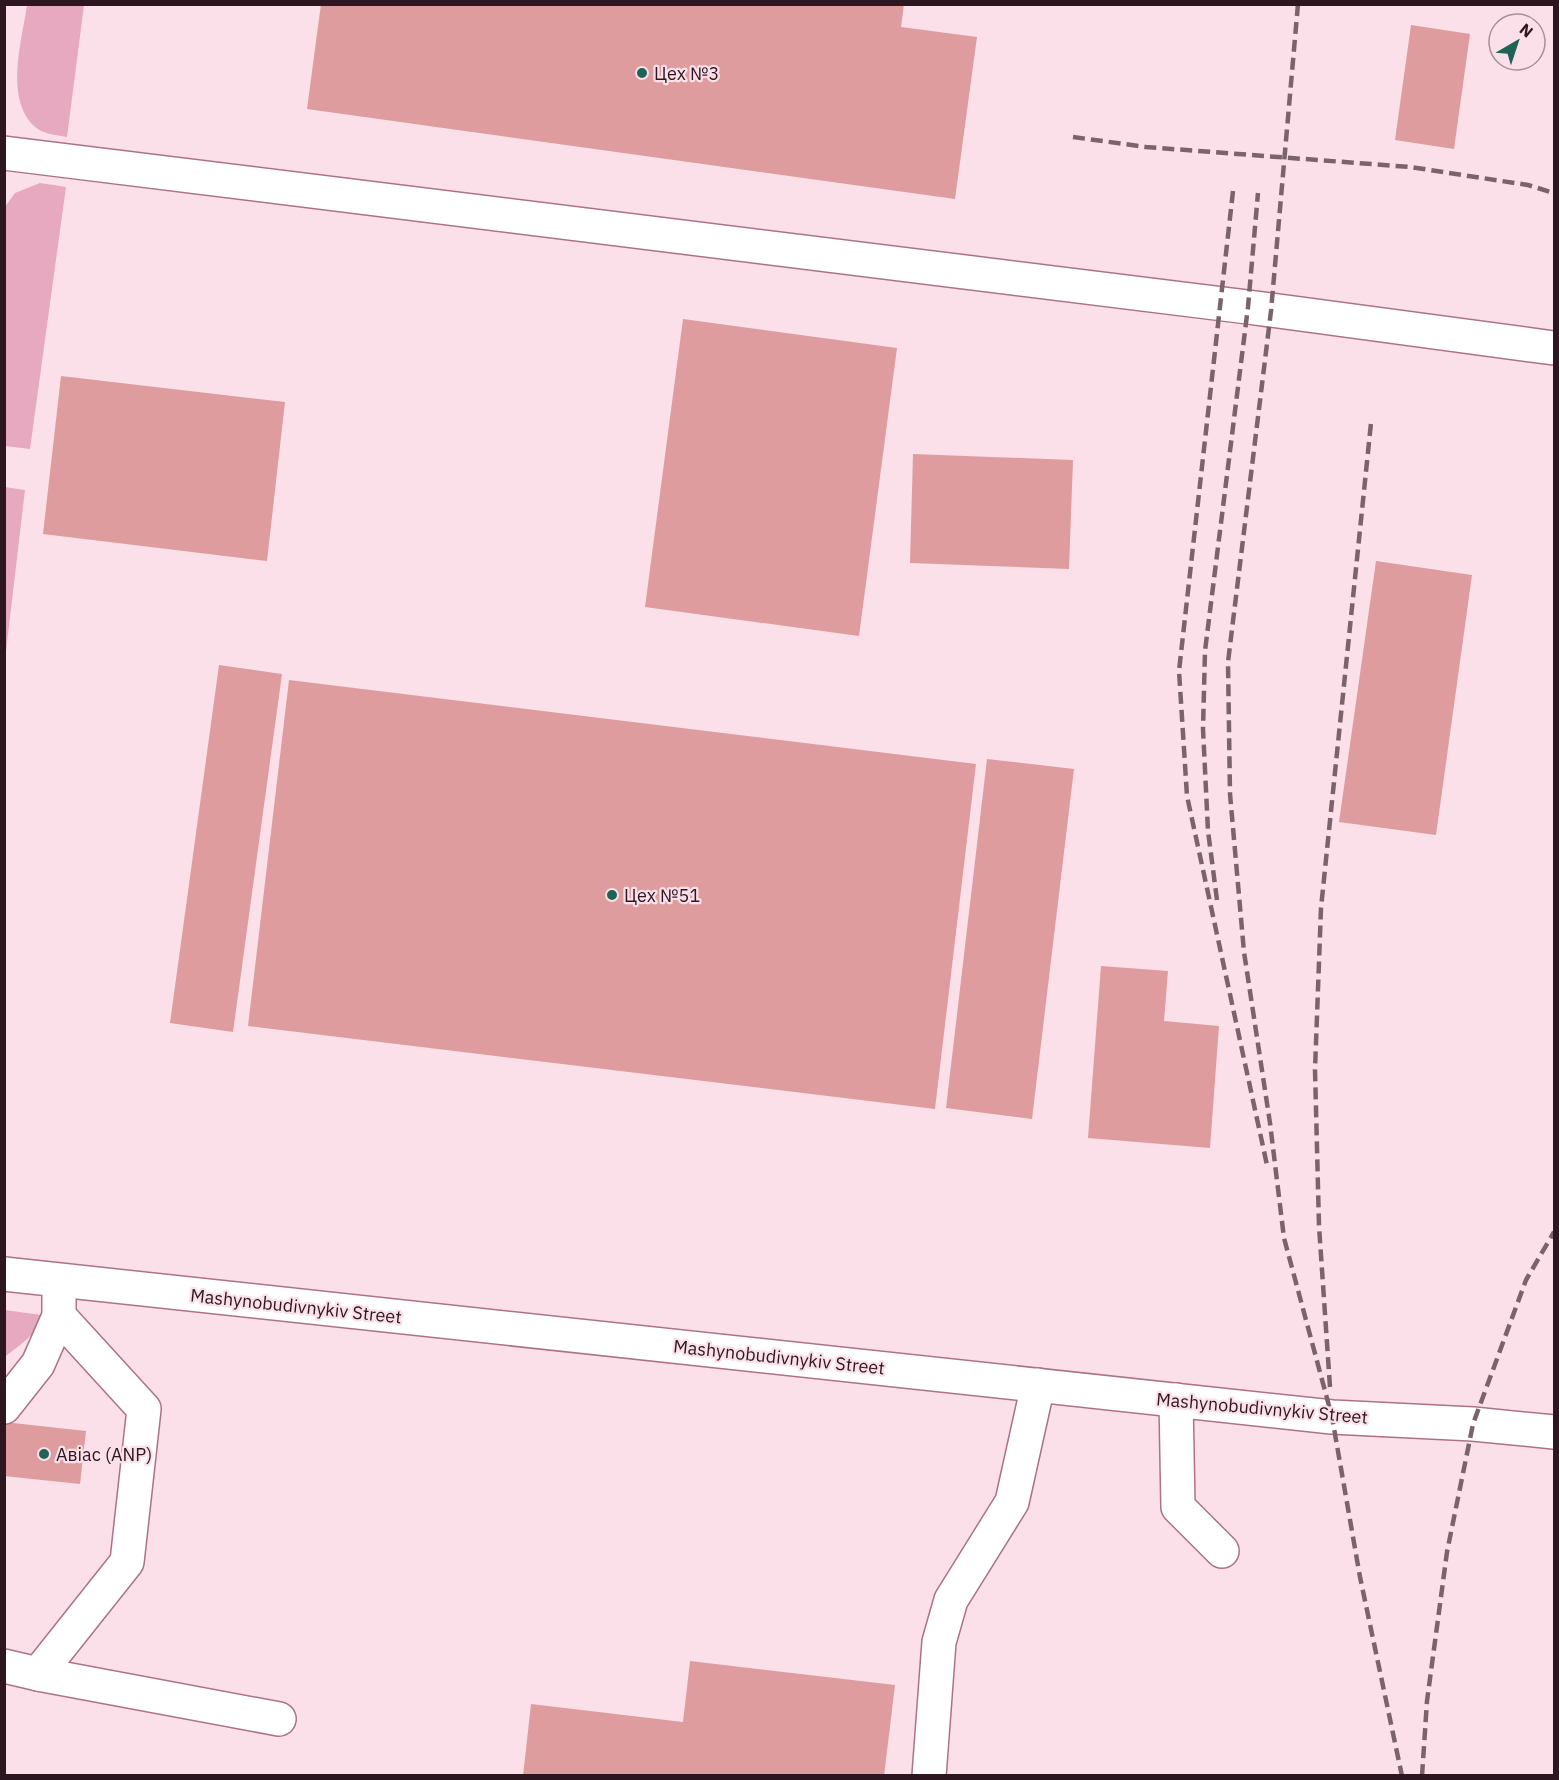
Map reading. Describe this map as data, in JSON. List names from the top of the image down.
{
  "streets": {
    "street": ["Mashynobudivnykiv Street"]
  },
  "places": ["Цех №3", "Цех №51", "Авіас (ANP)"],
  "north": "top right"
}
